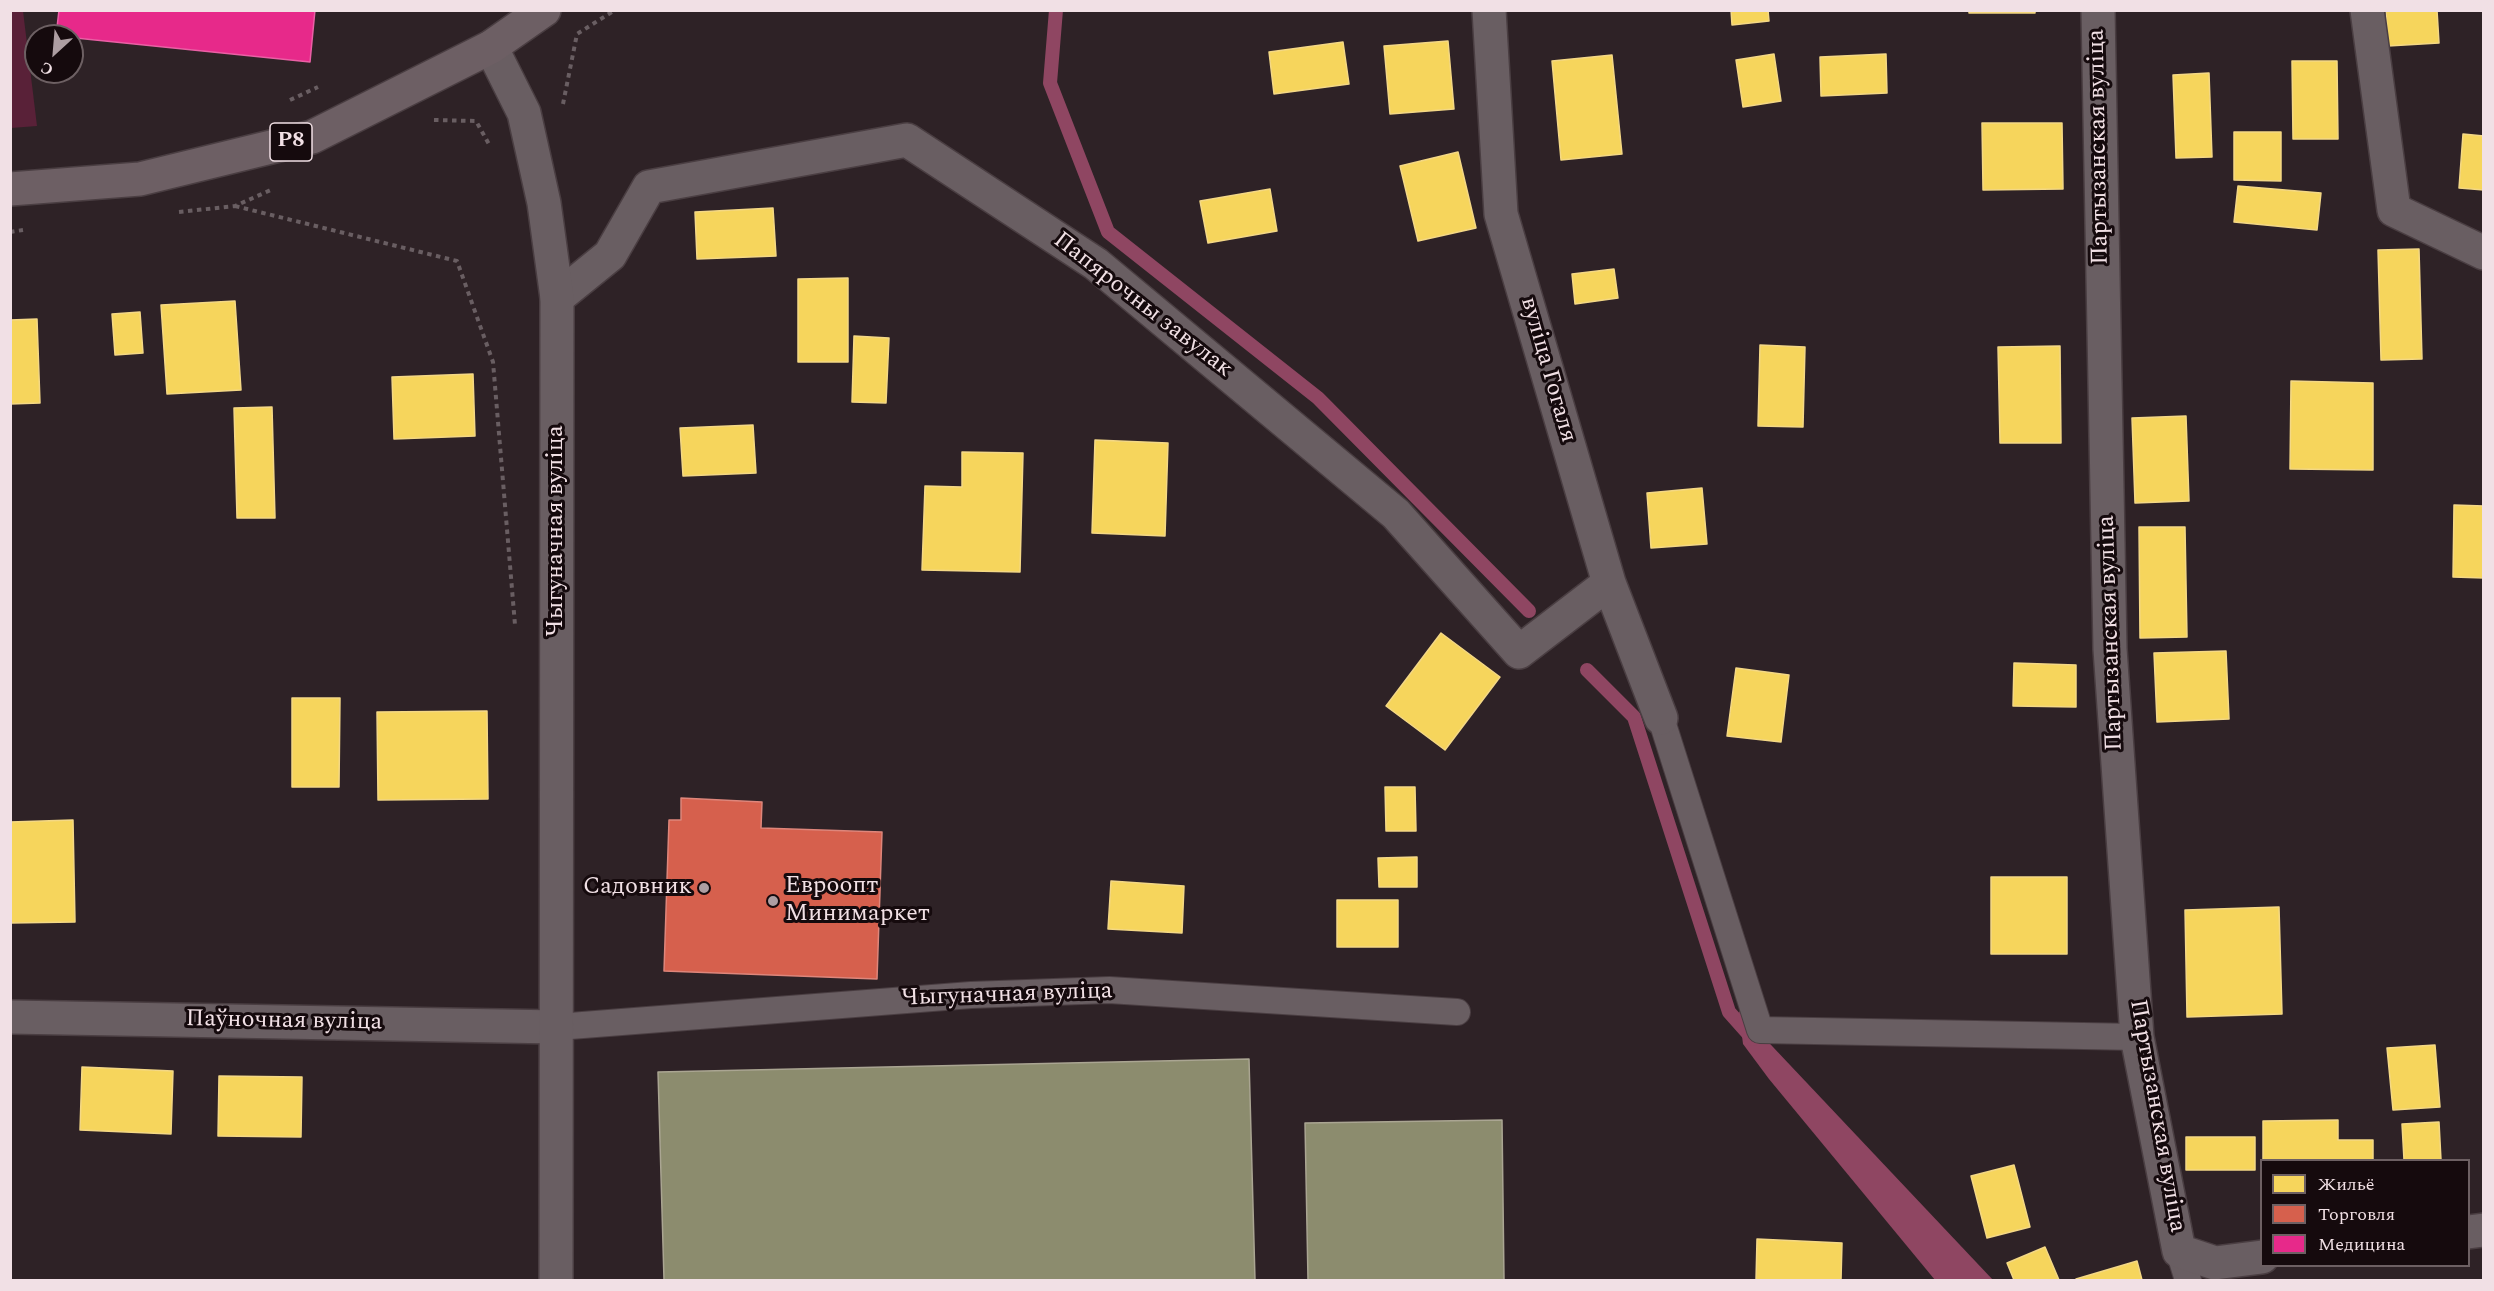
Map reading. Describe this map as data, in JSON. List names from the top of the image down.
{
  "streets": {
    "main road": ["Р8"],
    "street": [
      "Партызанская вуліца",
      "Папярочны завулак",
      "вуліца Гогаля",
      "Чыгуначная вуліца",
      "Паўночная вуліца"
    ]
  },
  "crossings": [
    ["Р8", "Чыгуначная вуліца"],
    ["Папярочны завулак", "вуліца Гогаля"],
    ["Папярочны завулак", "Чыгуначная вуліца"],
    ["Чыгуначная вуліца", "Паўночная вуліца"]
  ],
  "places": ["Садовник", "Евроопт Минимаркет"],
  "legend": ["Жильё", "Торговля", "Медицина"],
  "north": "bottom left"
}
